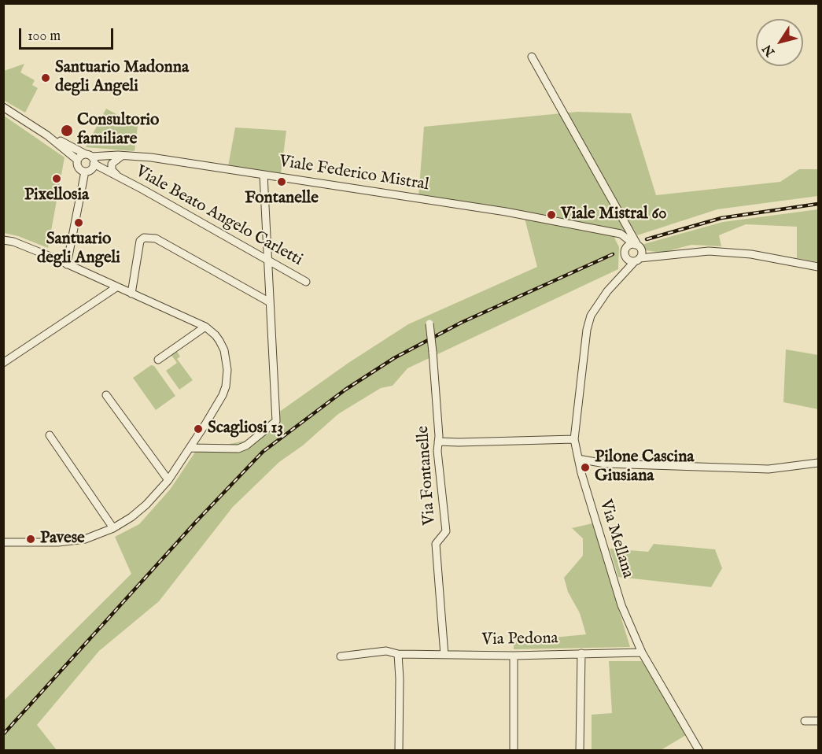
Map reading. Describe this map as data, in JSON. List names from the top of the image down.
{
  "streets": {
    "street": [
      "Viale Federico Mistral",
      "Viale Beato Angelo Carletti",
      "Via Fontanelle",
      "Via Mellana",
      "Via Pedona"
    ]
  },
  "crossings": [
    ["Viale Federico Mistral", "Viale Beato Angelo Carletti"],
    ["Viale Federico Mistral", "Via Mellana"],
    ["Via Fontanelle", "Via Pedona"],
    ["Via Mellana", "Via Pedona"]
  ],
  "places": [
    "Santuario Madonna degli Angeli",
    "Consultorio familiare",
    "Pixellosia",
    "Fontanelle",
    "Viale Mistral 60",
    "Santuario degli Angeli",
    "Scagliosi 13",
    "Pilone Cascina Giusiana",
    "Pavese"
  ],
  "scale_bar": "100 m",
  "north": "bottom left"
}
